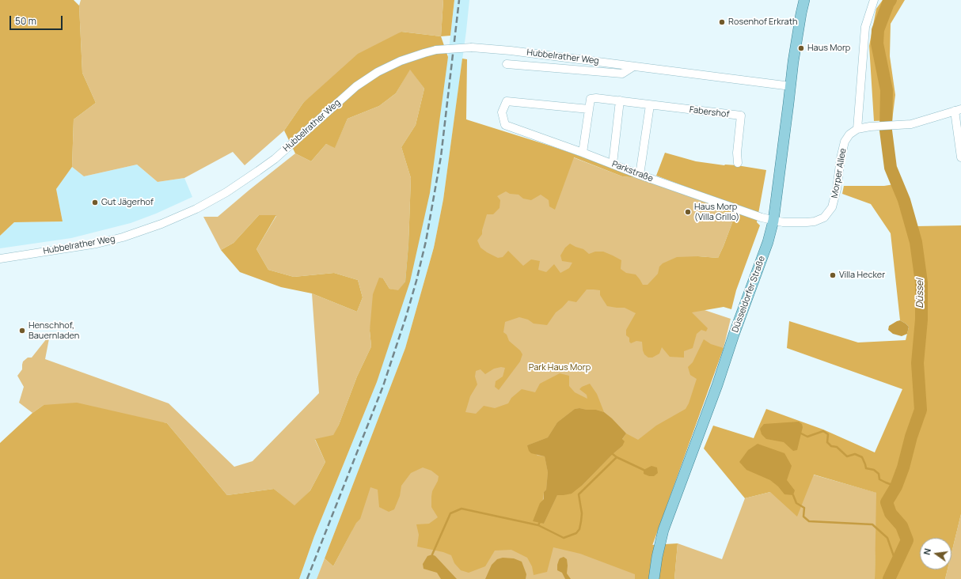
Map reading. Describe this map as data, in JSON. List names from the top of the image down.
{
  "streets": {
    "main road": ["Düsseldorfer Straße"],
    "street": [
      "Hubbelrather Weg",
      "Fabershof",
      "Parkstraße",
      "Morper Allee"
    ]
  },
  "crossings": [
    ["Hubbelrather Weg", "Düsseldorfer Straße"],
    ["Fabershof", "Parkstraße"],
    ["Parkstraße", "Morper Allee"],
    ["Parkstraße", "Düsseldorfer Straße"],
    ["Morper Allee", "Düsseldorfer Straße"]
  ],
  "water": ["Düssel"],
  "parks": ["Park Haus Morp"],
  "places": [
    "Rosenhof Erkrath",
    "Haus Morp",
    "Gut Jägerhof",
    "Haus Morp (Villa Grillo)",
    "Villa Hecker",
    "Henschhof, Bauernladen"
  ],
  "scale_bar": "50 m",
  "north": "left"
}
